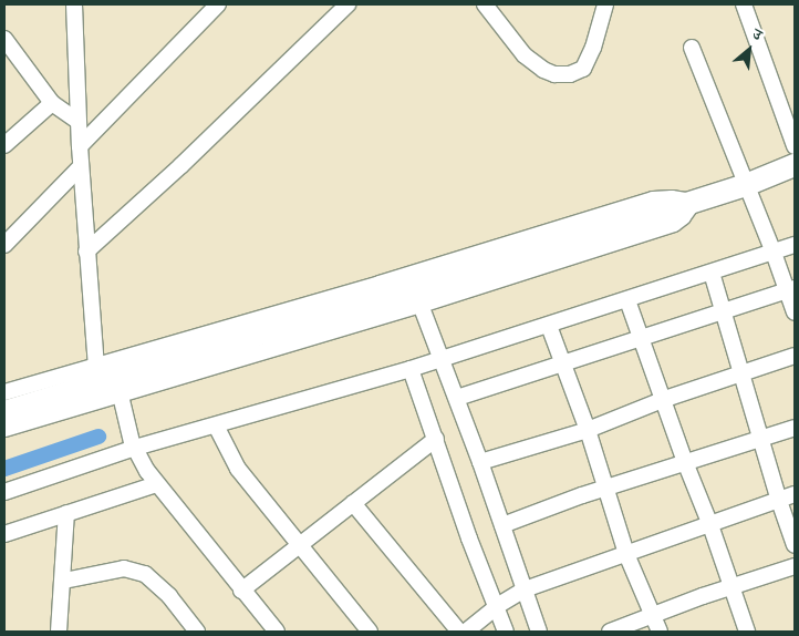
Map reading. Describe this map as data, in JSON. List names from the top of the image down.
{
  "north": "top right"
}
